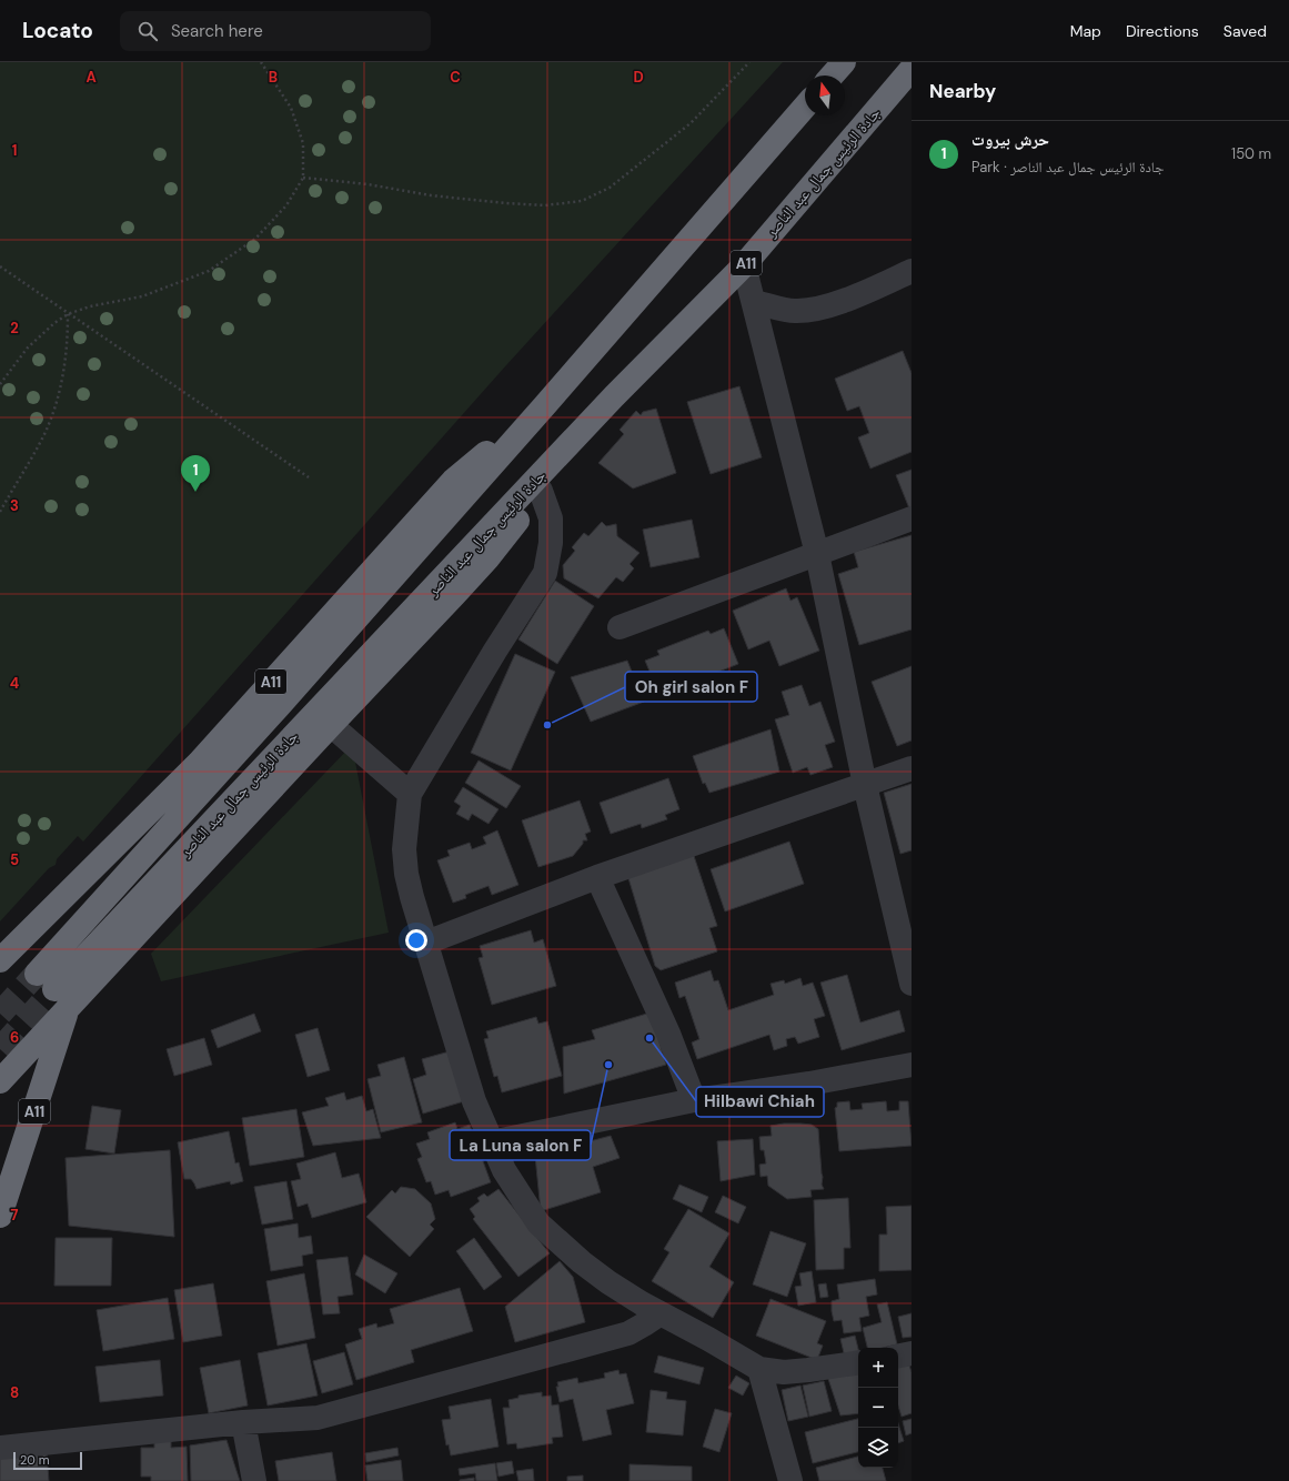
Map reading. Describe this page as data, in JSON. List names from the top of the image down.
{
  "streets": {
    "highway": ["جادة الرئيس جمال عبد الناصر", "A11"]
  },
  "crossings": [
    ["جادة الرئيس جمال عبد الناصر", "A11"]
  ],
  "places": ["Oh girl salon F", "Hilbawi Chiah", "La Luna salon F"],
  "scale_bar": "20 m",
  "north": "top",
  "page": {
    "header": "Locato",
    "search": "Search here",
    "nav": ["Map", "Directions", "Saved"],
    "heading": "Nearby",
    "list": [
      {
        "mark": "1",
        "name": "حرش بيروت",
        "note": "Park · جادة الرئيس جمال عبد الناصر",
        "value": "150 m"
      }
    ],
    "pins": "1",
    "map_buttons": ["+", "−"],
    "scale": "20 m"
  },
  "grid": {
    "columns": [
      "A",
      "B",
      "C",
      "D"
    ],
    "rows": [
      "1",
      "2",
      "3",
      "4",
      "5",
      "6",
      "7",
      "8"
    ]
  }
}
